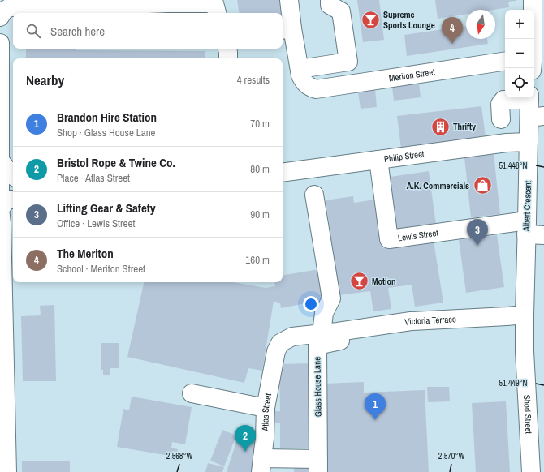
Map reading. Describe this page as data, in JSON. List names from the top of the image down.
{
  "streets": {
    "street": [
      "Meriton Street",
      "Philip Street",
      "Albert Crescent",
      "Lewis Street",
      "Victoria Terrace",
      "Glass House Lane",
      "Atlas Street",
      "Short Street"
    ]
  },
  "crossings": [
    ["Philip Street", "Albert Crescent"],
    ["Philip Street", "Lewis Street"],
    ["Albert Crescent", "Lewis Street"],
    ["Albert Crescent", "Victoria Terrace"],
    ["Albert Crescent", "Short Street"],
    ["Victoria Terrace", "Glass House Lane"],
    ["Victoria Terrace", "Atlas Street"],
    ["Victoria Terrace", "Short Street"],
    ["Glass House Lane", "Atlas Street"]
  ],
  "places": {
    "bar": ["Supreme Sports Lounge", "Motion"],
    "building": ["Thrifty"],
    "shop": ["A.K. Commercials"]
  },
  "north": "bottom",
  "page": {
    "map_buttons": ["+", "−"],
    "search": "Search here",
    "pins": [
      "4",
      "3",
      "1",
      "2"
    ],
    "heading": ["Nearby", "4 results"],
    "list": [
      {
        "mark": "1",
        "name": "Brandon Hire Station",
        "note": "Shop · Glass House Lane",
        "value": "70 m"
      },
      {
        "mark": "2",
        "name": "Bristol Rope & Twine Co.",
        "note": "Place · Atlas Street",
        "value": "80 m"
      },
      {
        "mark": "3",
        "name": "Lifting Gear & Safety",
        "note": "Office · Lewis Street",
        "value": "90 m"
      },
      {
        "mark": "4",
        "name": "The Meriton",
        "note": "School · Meriton Street",
        "value": "160 m"
      }
    ]
  },
  "coordinates": [
    "51.448°N",
    "51.449°N",
    "2.568°W",
    "2.570°W"
  ]
}
